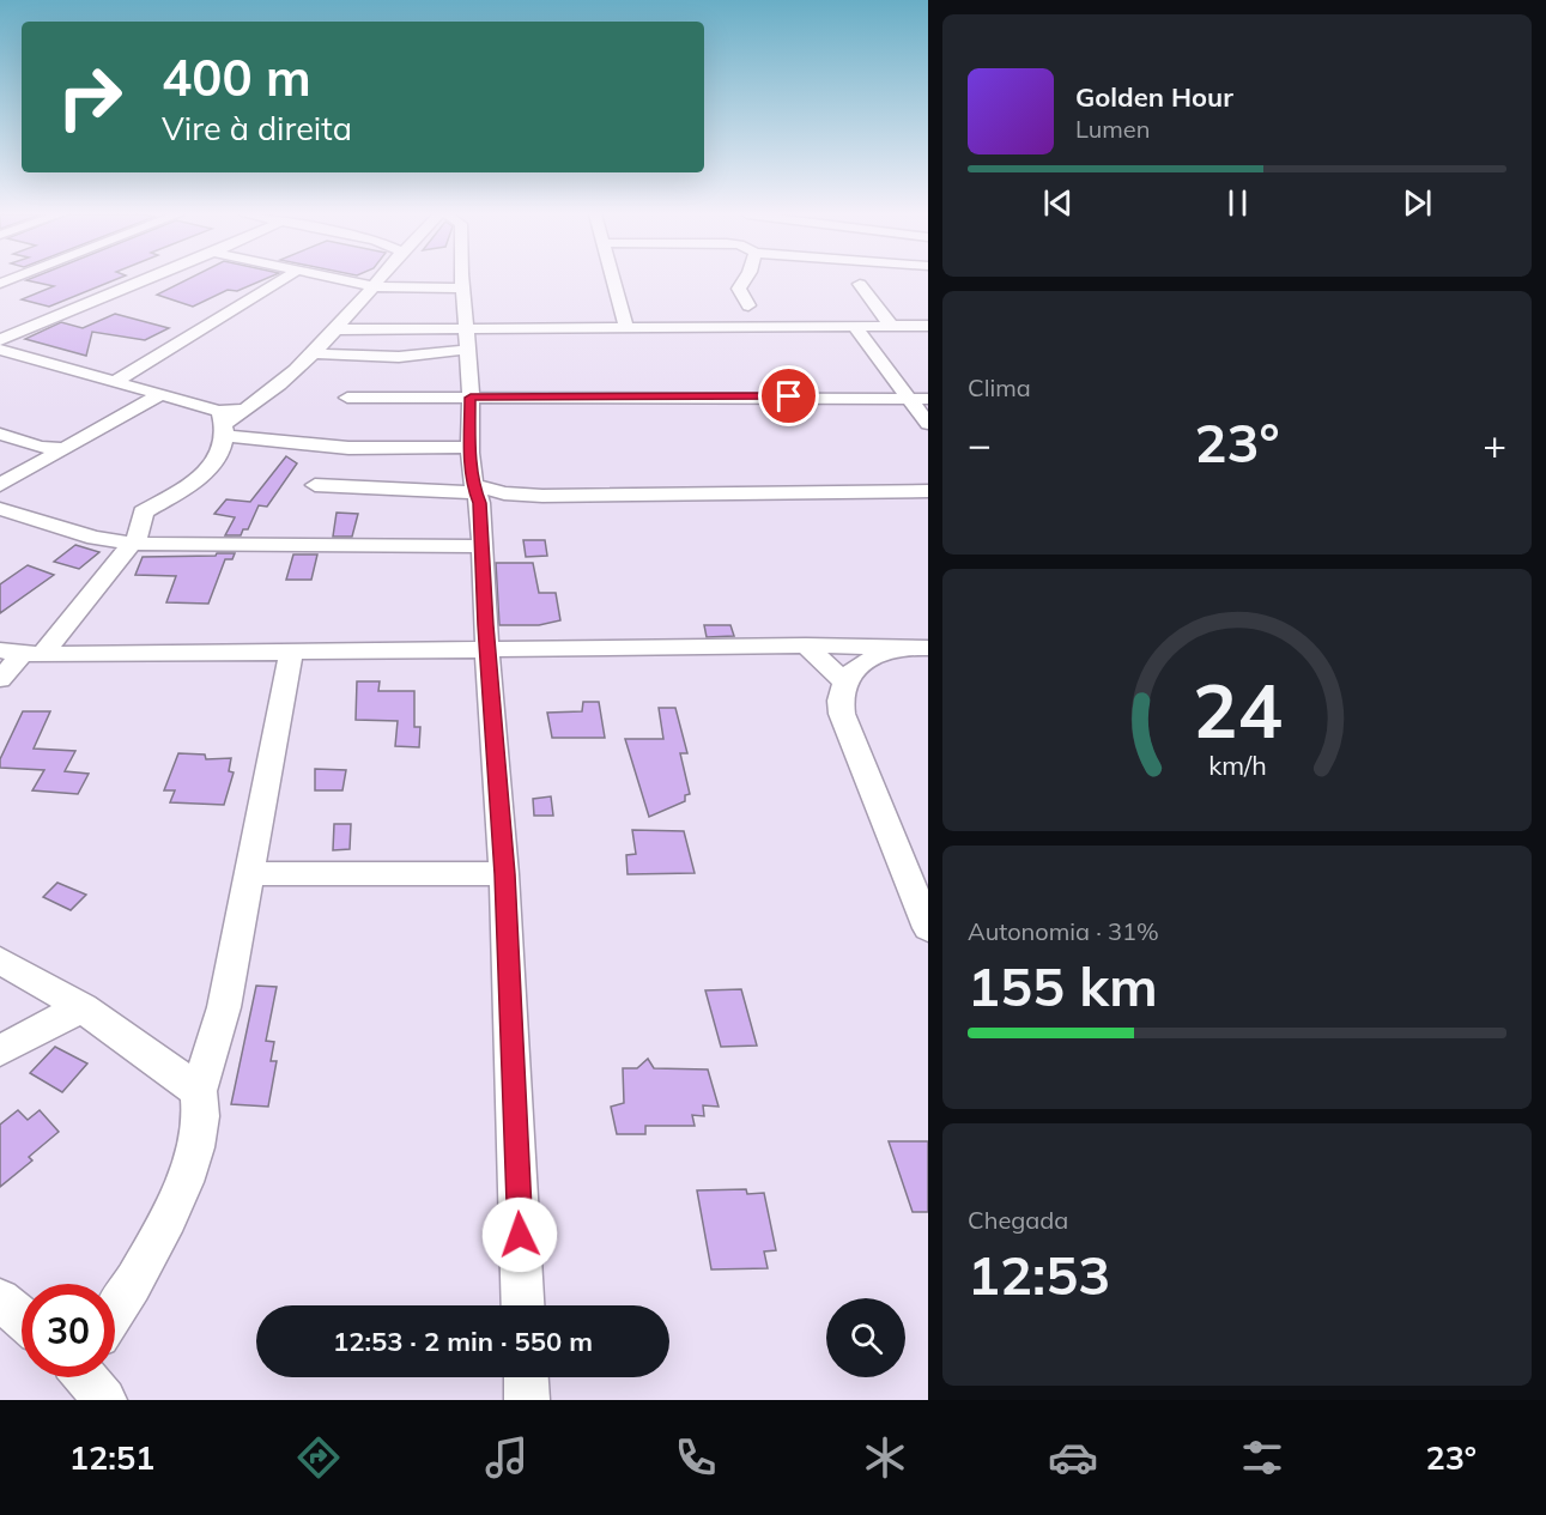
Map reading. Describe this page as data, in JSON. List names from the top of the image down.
{
  "page": {
    "turn": ["400 m", "Vire à direita"],
    "song": ["Golden Hour", "Lumen"],
    "tile": [
      "Clima",
      ["Autonomia · 31%", "155 km"],
      ["Chegada", "12:53"]
    ],
    "heat": ["−", "23°", "+"],
    "limit": "30",
    "trip": "12:53 · 2 min · 550 m",
    "tabs": ["12:51", "23°"],
    "gauge": ["24", "km/h"]
  }
}
